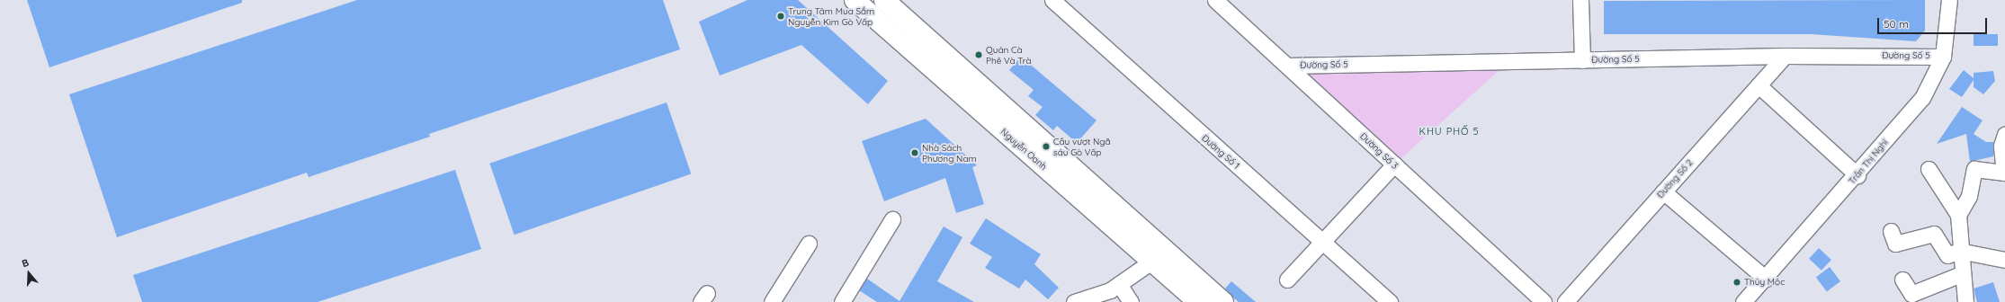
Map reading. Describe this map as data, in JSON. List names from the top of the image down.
{
  "streets": {
    "main road": ["Nguyễn Oanh"],
    "street": [
      "Đường Số 5",
      "Đường Số 3",
      "Đường Số 1",
      "Trần Thị Nghỉ",
      "Đường Số 2"
    ]
  },
  "crossings": [
    ["Đường Số 5", "Đường Số 3"],
    ["Đường Số 5", "Trần Thị Nghỉ"],
    ["Đường Số 5", "Đường Số 2"]
  ],
  "districts": ["KHU PHỐ 5"],
  "places": [
    "Trung Tâm Mua Sắm Nguyễn Kim Gò Vấp",
    "Quán Cà Phê Và Trà",
    "Cầu vượt Ngã sáu Gò Vấp",
    "Nhà Sách Phương Nam",
    "Thủy Mộc"
  ],
  "scale_bar": "50 m",
  "north": "top"
}
